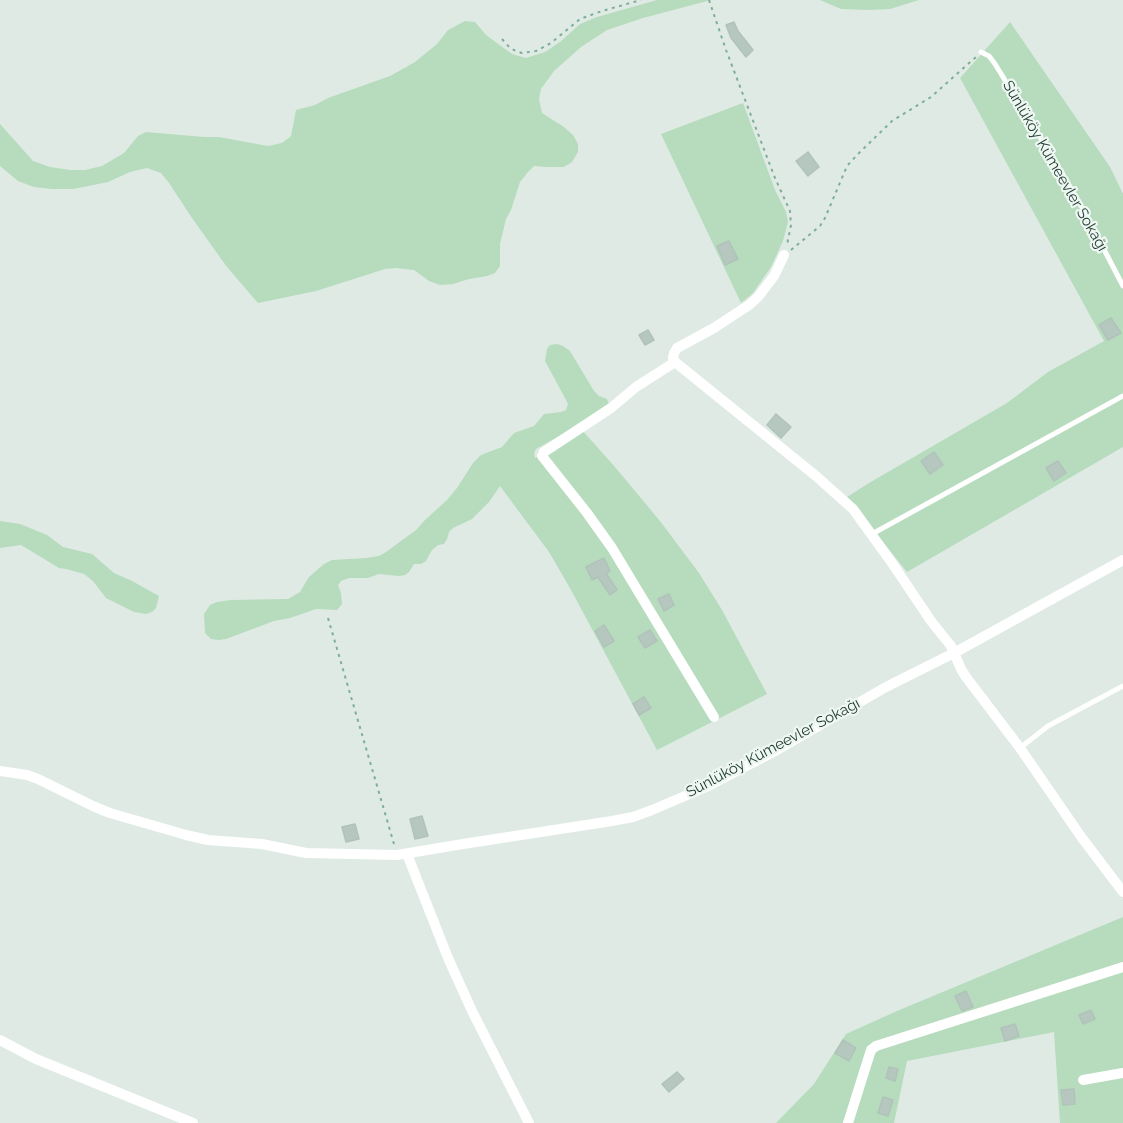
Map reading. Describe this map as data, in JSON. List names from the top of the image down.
{
  "streets": {
    "street": ["Sünlüköy Kümeevler Sokağı"]
  }
}
